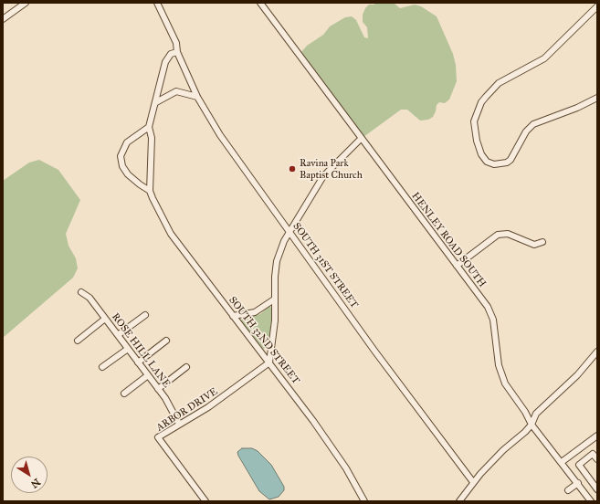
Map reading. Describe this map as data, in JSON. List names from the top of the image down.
{
  "streets": {
    "street": [
      "HENLEY ROAD SOUTH",
      "SOUTH 31ST STREET",
      "SOUTH 32ND STREET",
      "ROSE HILL LANE",
      "ARBOR DRIVE"
    ]
  },
  "crossings": [
    ["SOUTH 31ST STREET", "SOUTH 32ND STREET"],
    ["SOUTH 32ND STREET", "ARBOR DRIVE"],
    ["ROSE HILL LANE", "ARBOR DRIVE"]
  ],
  "places": ["Ravina Park Baptist Church"],
  "north": "bottom right"
}
